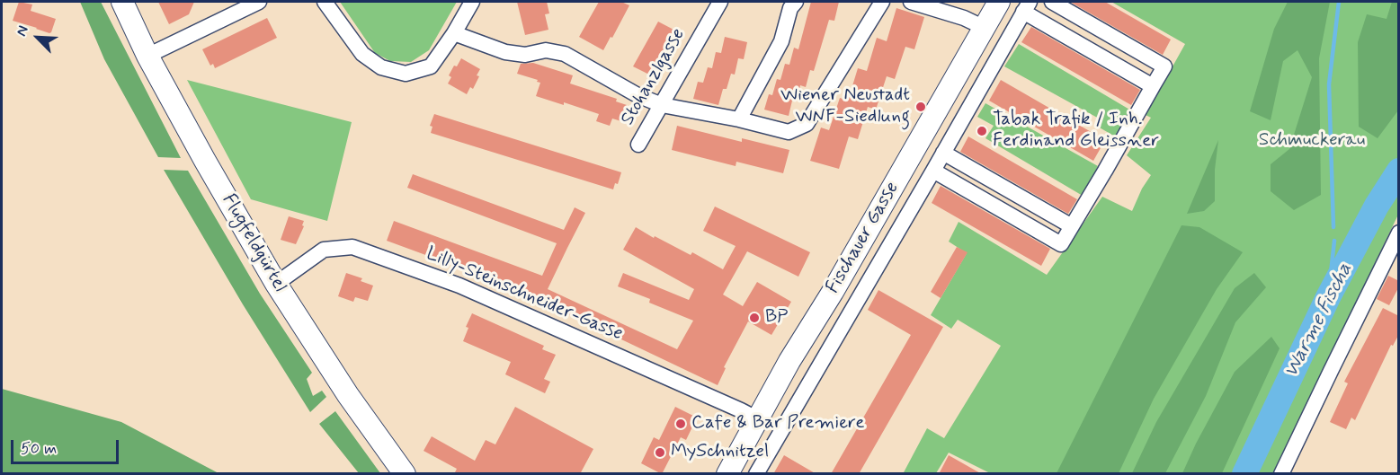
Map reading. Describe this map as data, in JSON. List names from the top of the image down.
{
  "streets": {
    "street": [
      "Stohanzlgasse",
      "Fischauer Gasse",
      "Flugfeldgürtel",
      "Lilly-Steinschneider-Gasse"
    ]
  },
  "crossings": [
    ["Fischauer Gasse", "Lilly-Steinschneider-Gasse"],
    ["Flugfeldgürtel", "Lilly-Steinschneider-Gasse"]
  ],
  "water": ["Warme Fischa"],
  "parks": ["Schmuckerau"],
  "places": [
    "Wiener Neustadt WNF-Siedlung",
    "Tabak Trafik / Inh. Ferdinand Gleissner",
    "BP",
    "Cafe & Bar Premiere",
    "MySchnitzel"
  ],
  "scale_bar": "50 m",
  "north": "top left"
}
